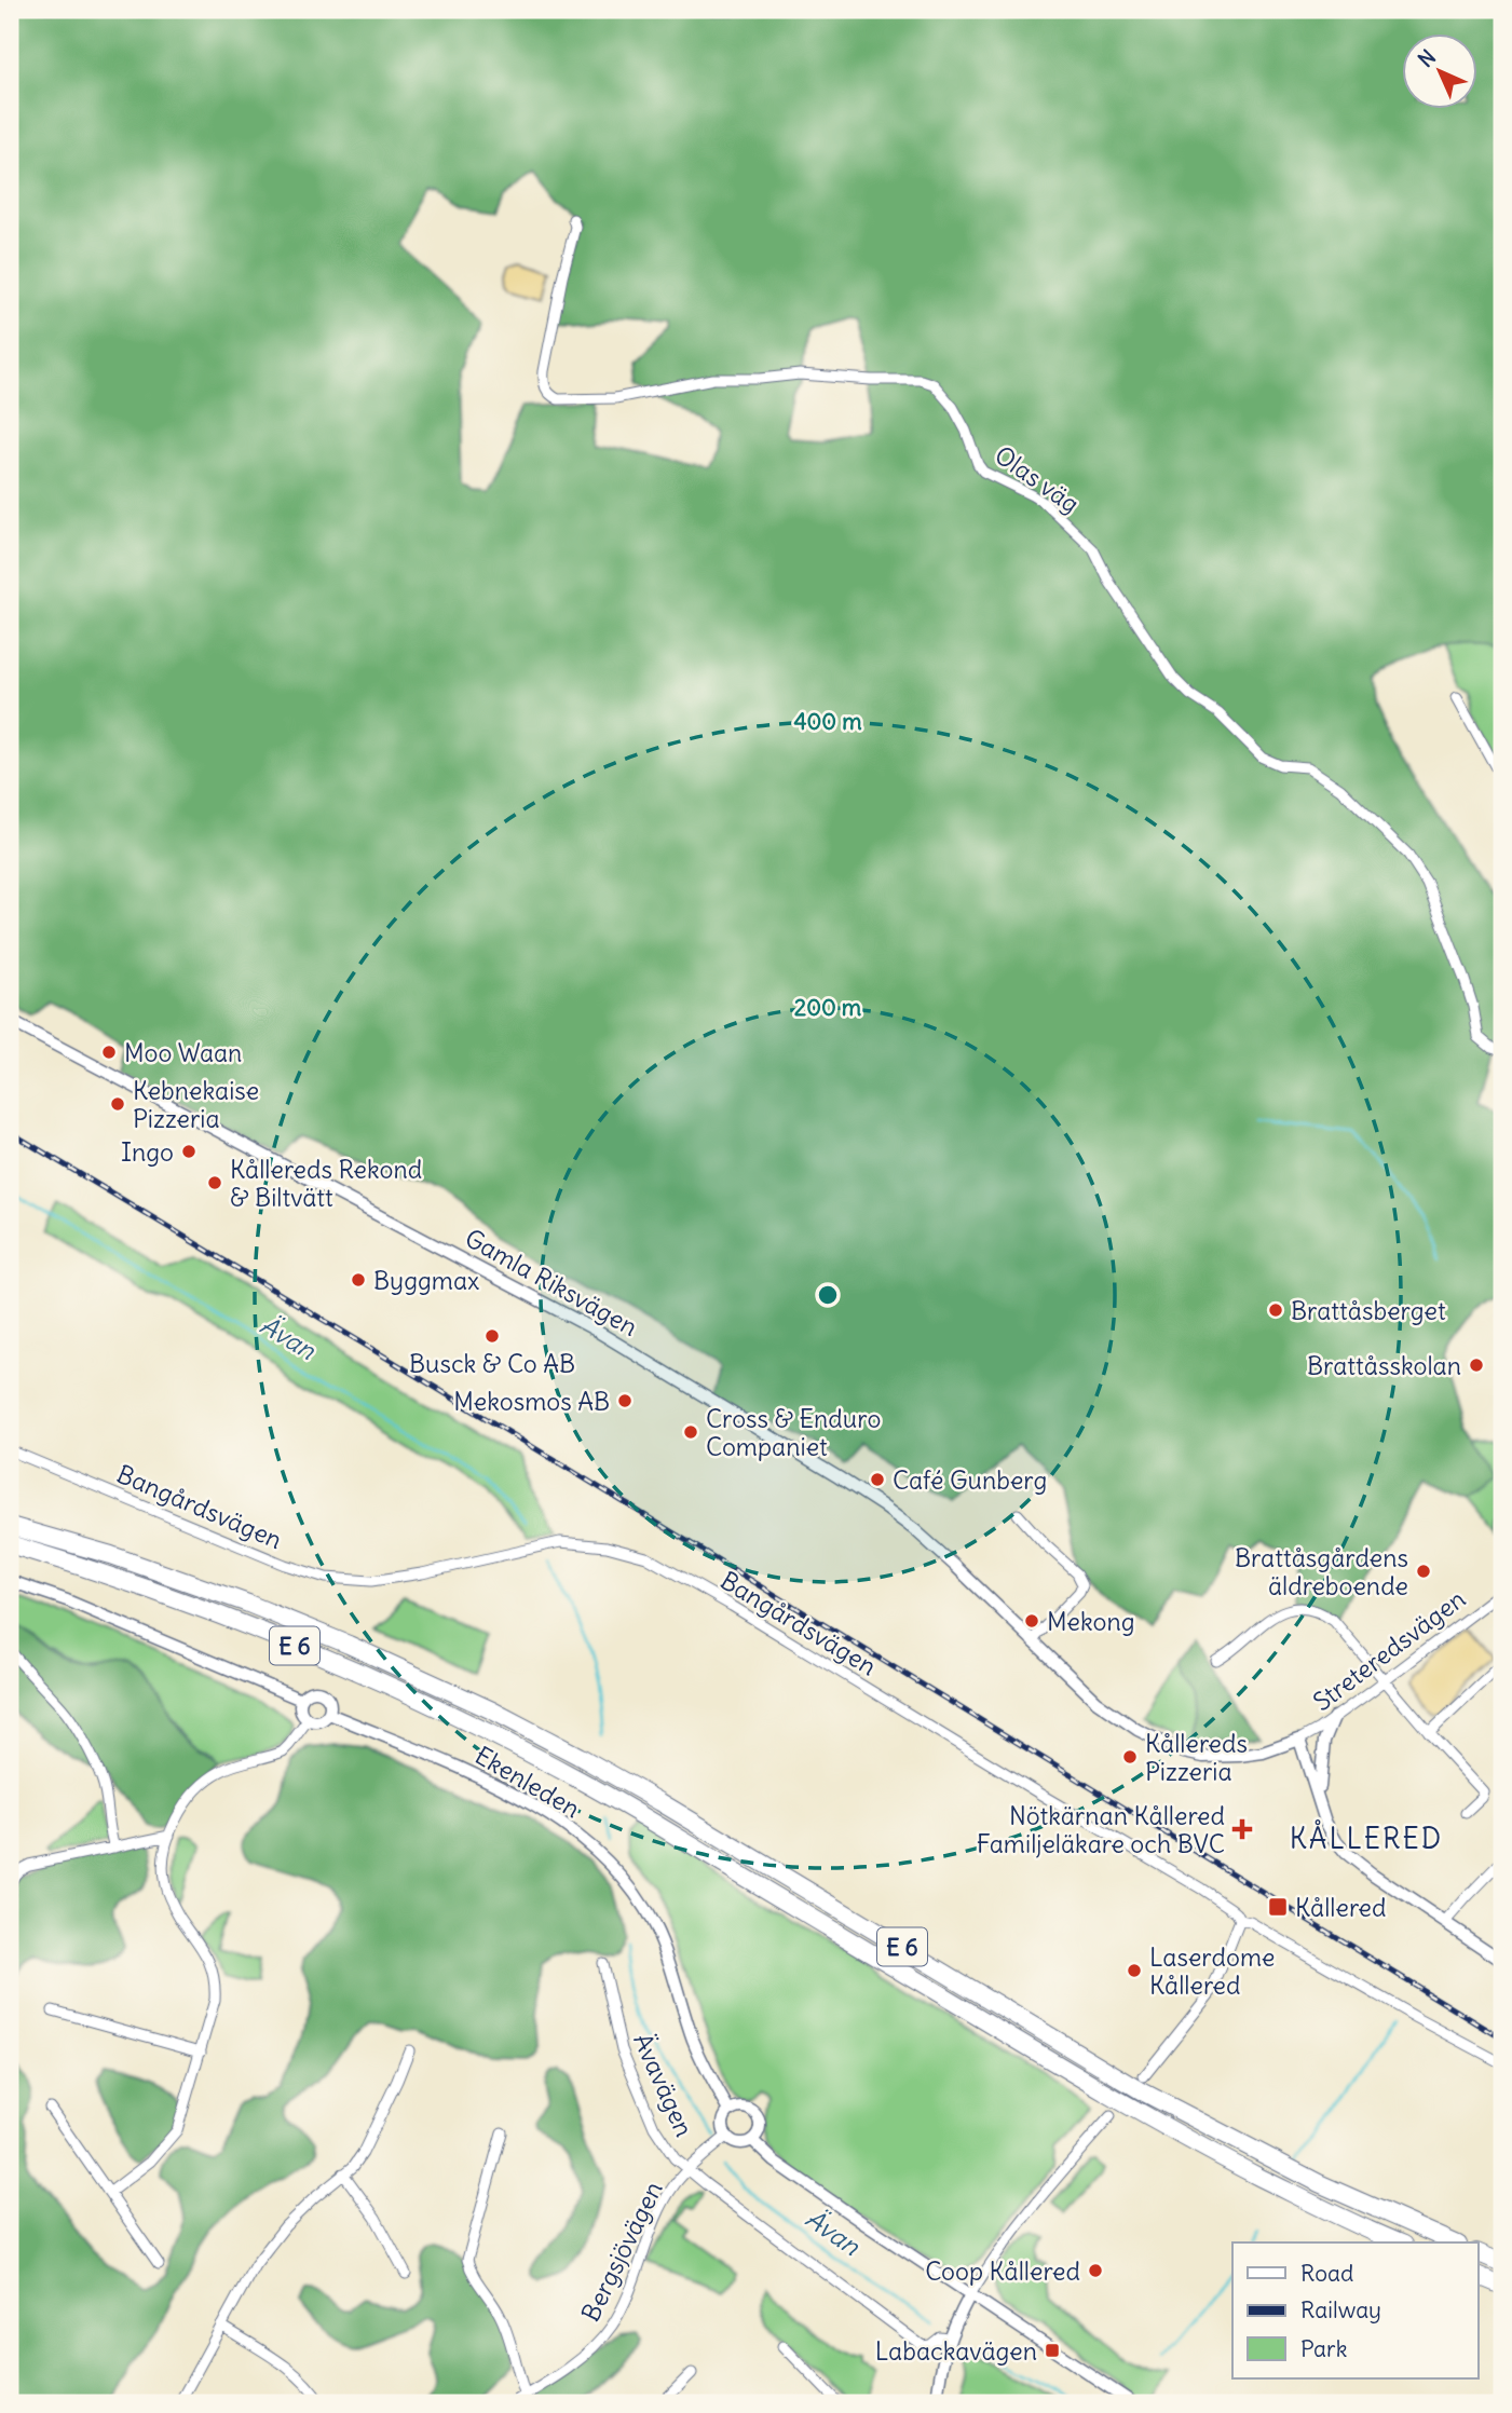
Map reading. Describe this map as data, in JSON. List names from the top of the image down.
{
  "streets": {
    "highway": ["E 6"],
    "street": [
      "Olas väg",
      "Gamla Riksvägen",
      "Bangårdsvägen",
      "Streteredsvägen",
      "Ekenleden",
      "Ävavägen",
      "Bergsjövägen"
    ]
  },
  "crossings": [
    ["Gamla Riksvägen", "Streteredsvägen"],
    ["Ekenleden", "Bergsjövägen"],
    ["Ävavägen", "Bergsjövägen"]
  ],
  "districts": ["KÅLLERED"],
  "water": ["Ävan"],
  "places": {
    "other": [
      "Moo Waan",
      "Kebnekaise Pizzeria",
      "Ingo",
      "Kållereds Rekond & Biltvätt",
      "Byggmax",
      "Brattåsberget",
      "Busck & Co AB",
      "Brattåsskolan",
      "Mekosmos AB",
      "Cross & Enduro Companiet",
      "Café Gunberg",
      "Brattåsgårdens äldreboende",
      "Mekong",
      "Kållereds Pizzeria",
      "Laserdome Kållered",
      "Coop Kållered"
    ],
    "health": ["Nötkärnan Kållered Familjeläkare och BVC"],
    "transit": ["Kållered", "Labackavägen"]
  },
  "legend": ["Road", "Railway", "Park"],
  "north": "top left",
  "rings": ["400 m", "200 m"]
}
